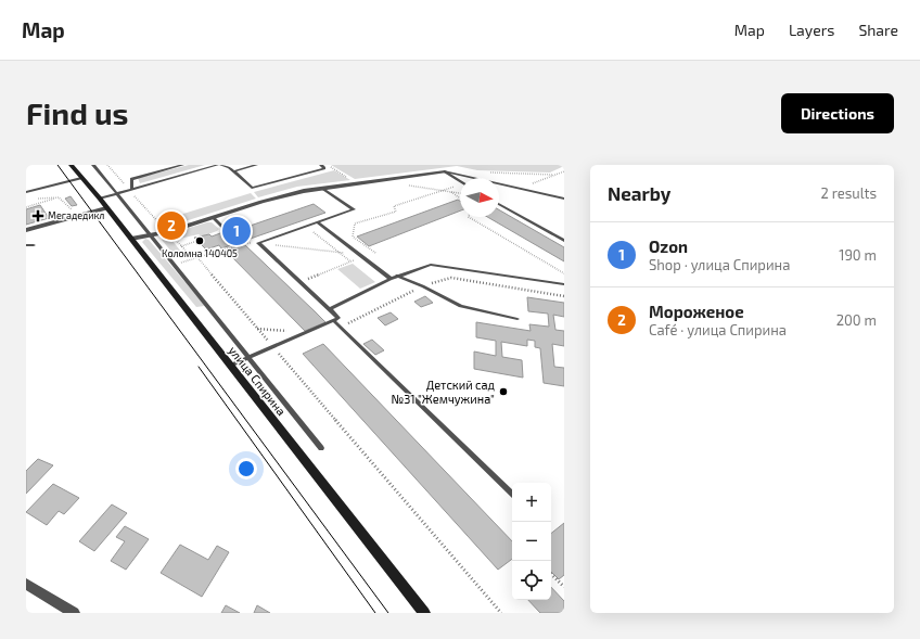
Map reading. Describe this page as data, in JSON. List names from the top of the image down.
{
  "streets": {
    "main road": ["улица Спирина"]
  },
  "places": {
    "health": ["Мегадедикл"],
    "other": ["Коломна 140405", "Детский сад №31 \"Жемчужина\""]
  },
  "north": "right",
  "page": {
    "header": "Map",
    "nav": ["Map", "Layers", "Share"],
    "buttons": "Directions",
    "title": "Find us",
    "heading": ["Nearby", "2 results"],
    "pins": ["2", "1"],
    "list": [
      {
        "mark": "1",
        "name": "Ozon",
        "note": "Shop · улица Спирина",
        "value": "190 m"
      },
      {
        "mark": "2",
        "name": "Мороженое",
        "note": "Café · улица Спирина",
        "value": "200 m"
      }
    ],
    "map_buttons": ["+", "−"]
  }
}
